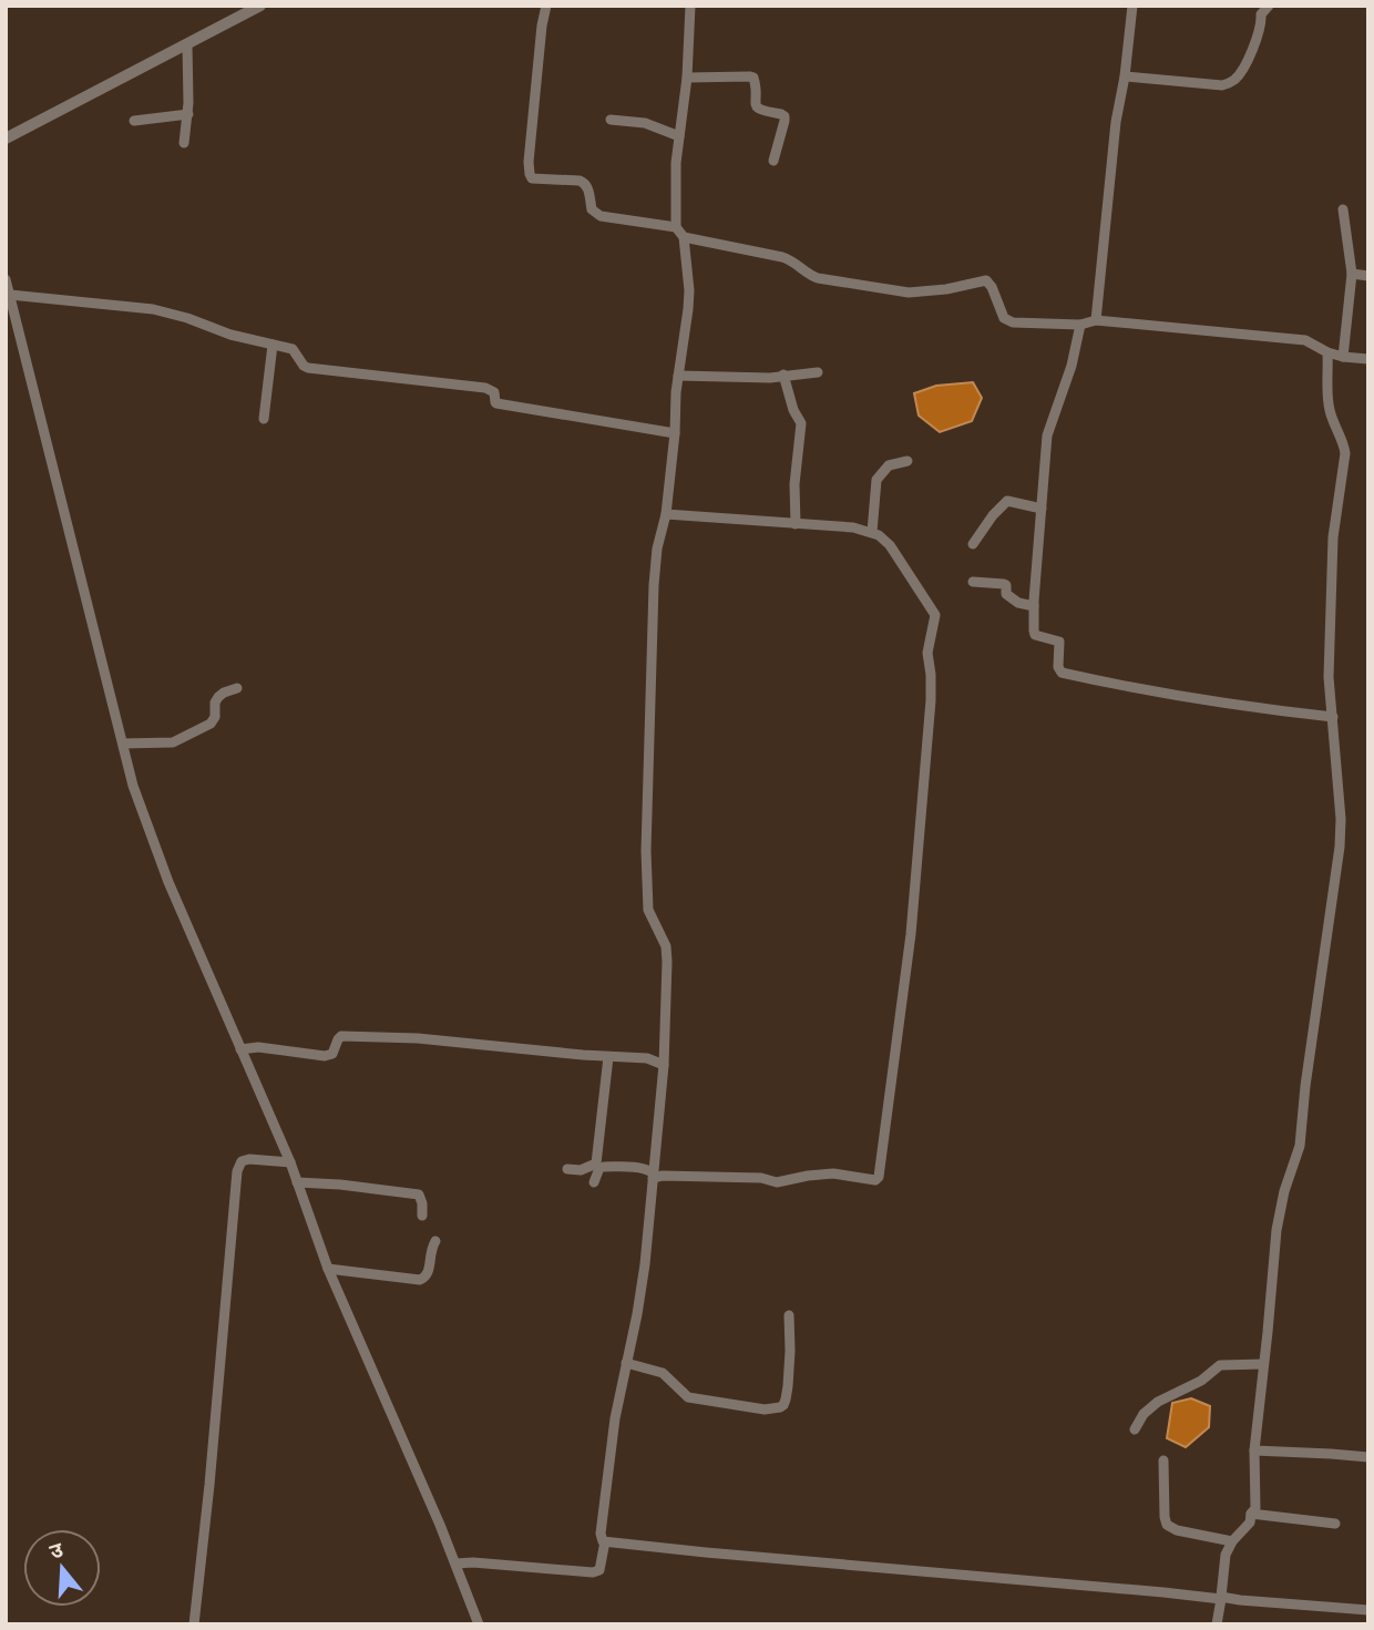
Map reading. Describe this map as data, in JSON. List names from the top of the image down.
{
  "north": "top"
}
